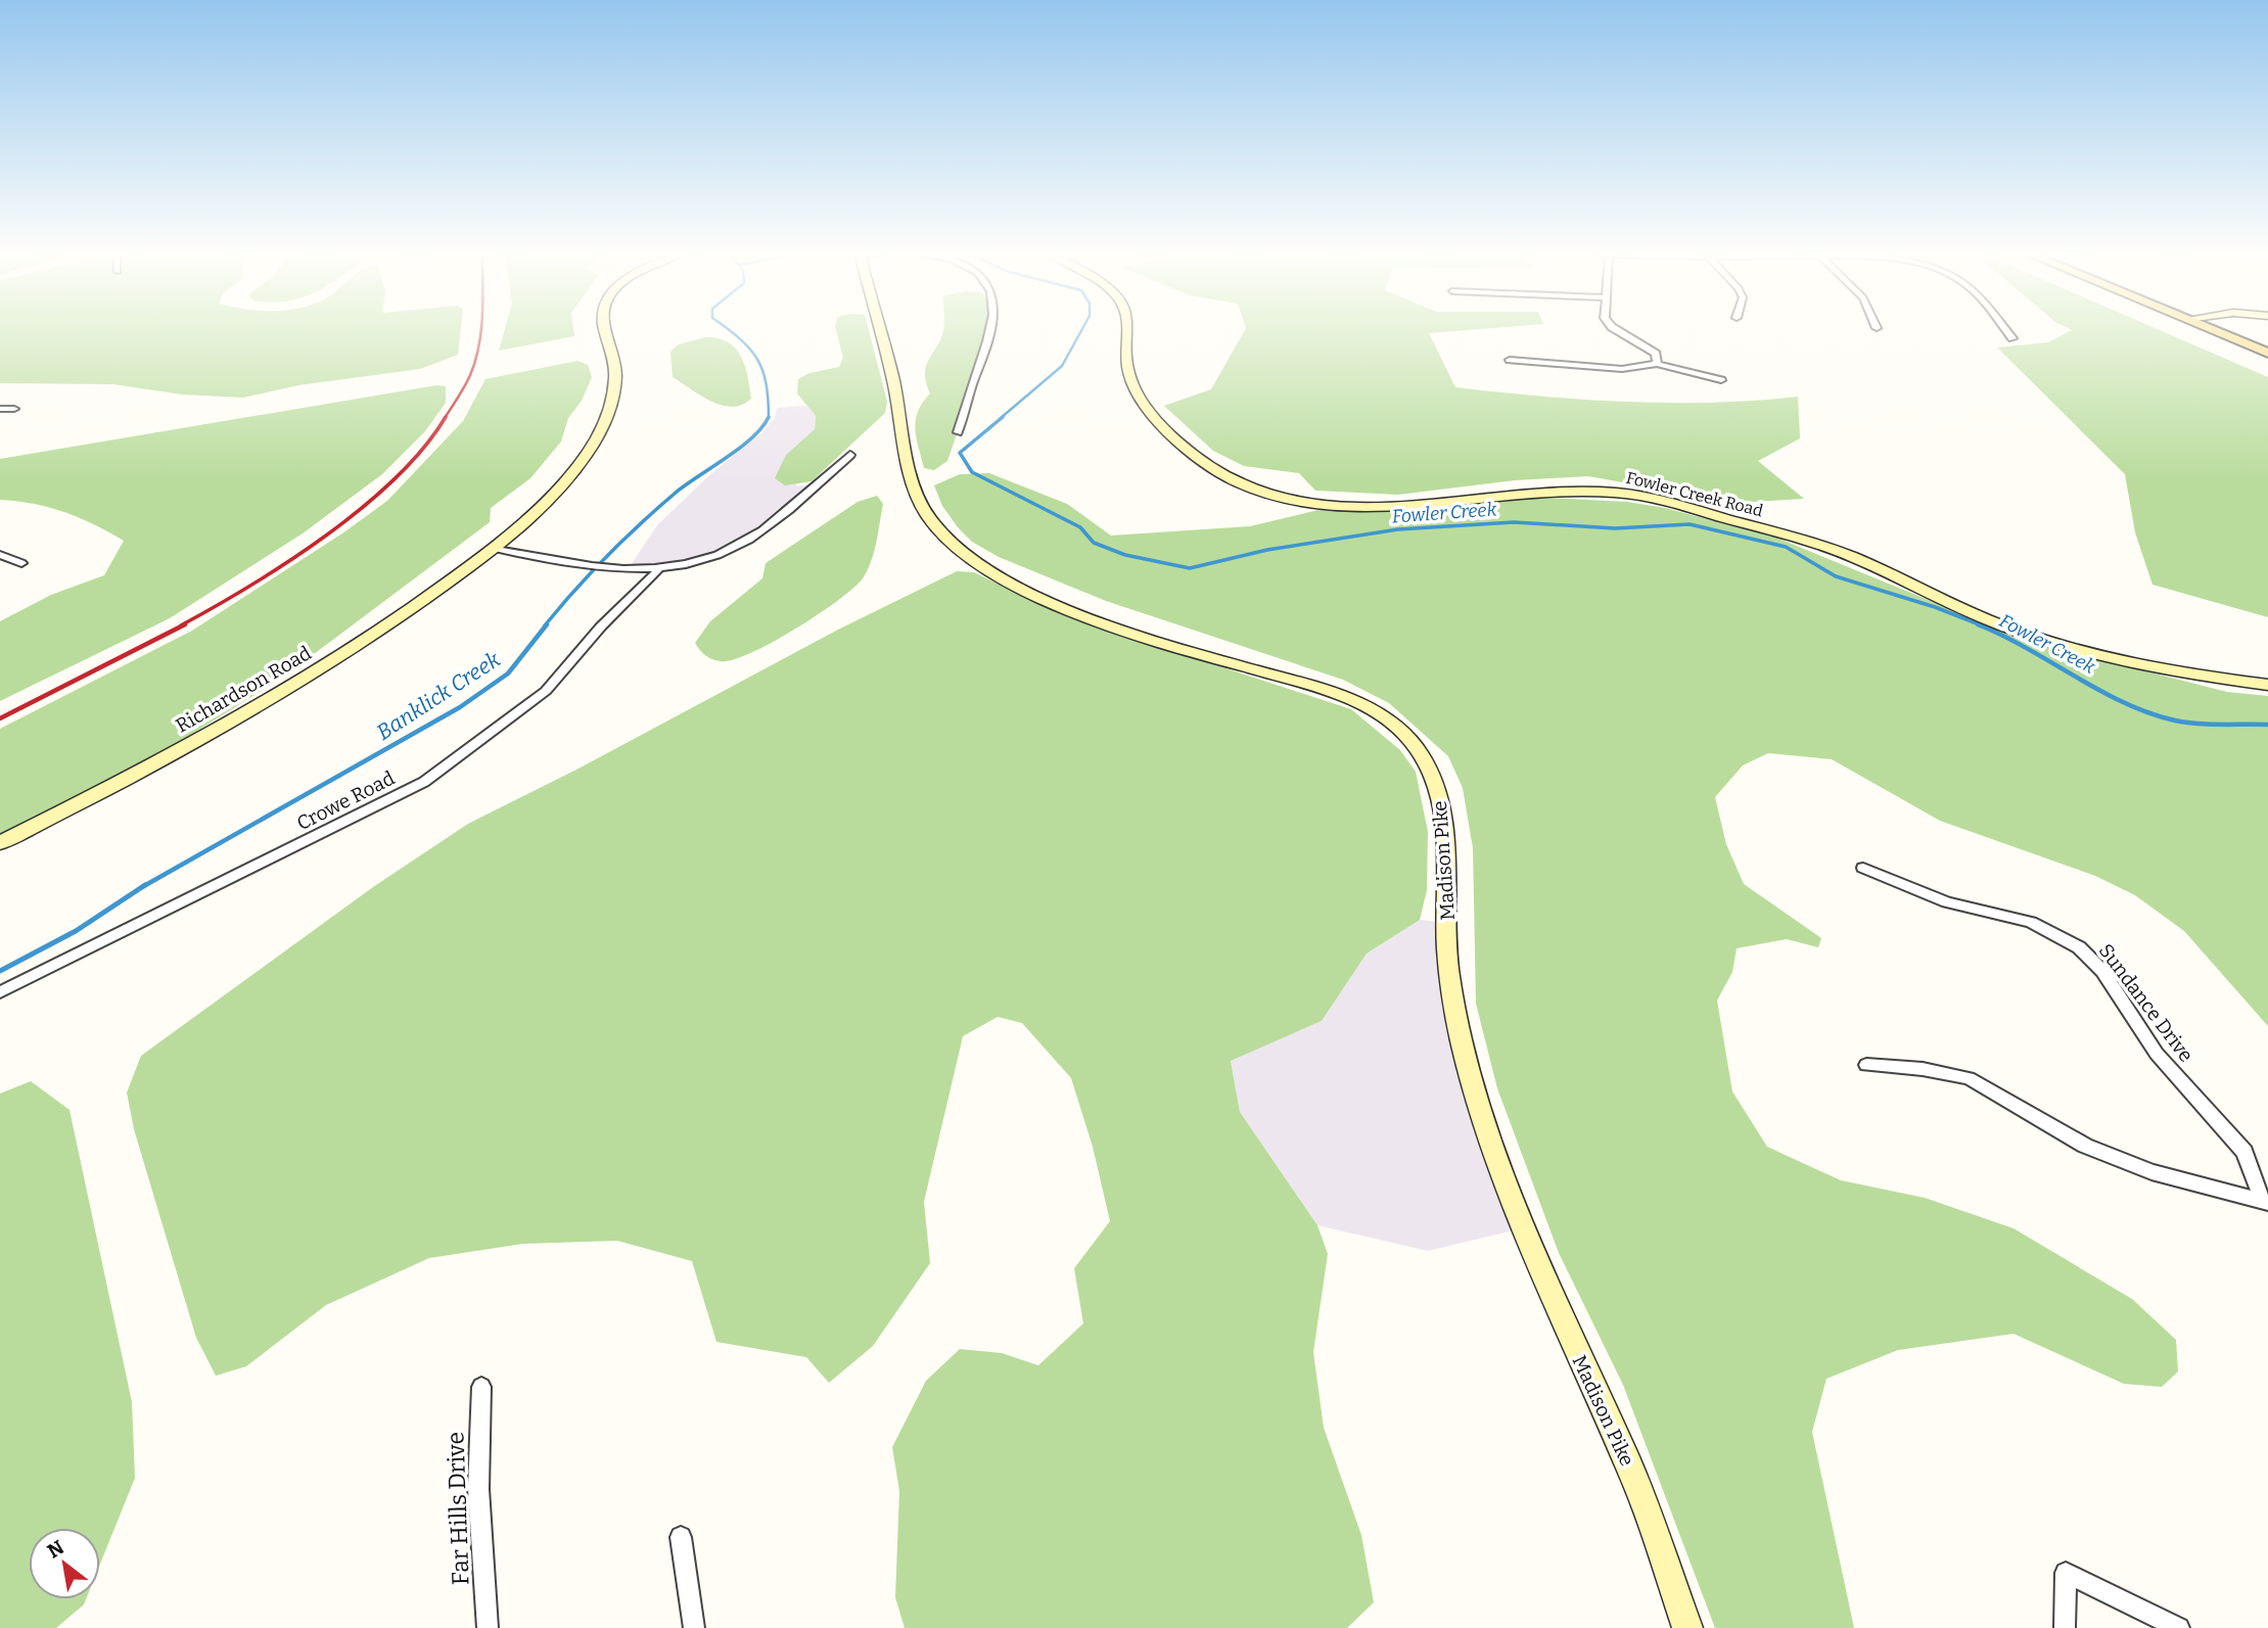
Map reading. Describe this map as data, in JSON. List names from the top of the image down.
{
  "streets": {
    "main road": ["Fowler Creek Road", "Richardson Road", "Madison Pike"],
    "street": ["Crowe Road", "Sundance Drive", "Far Hills Drive"]
  },
  "water": ["Fowler Creek", "Banklick Creek"],
  "north": "top left"
}
